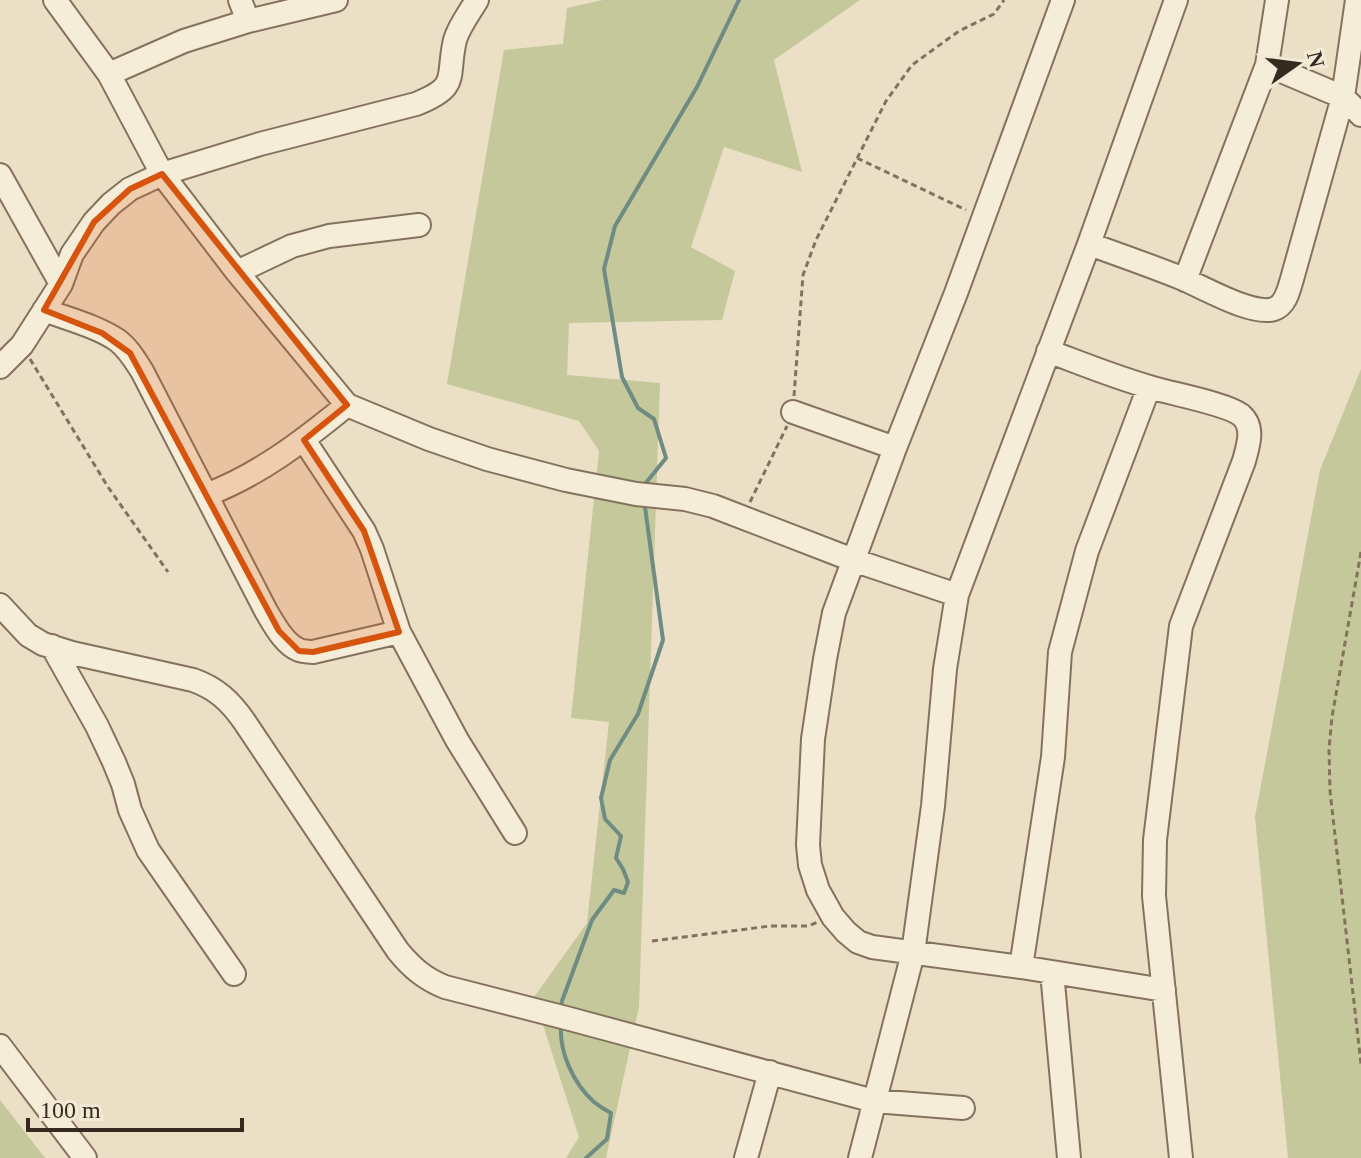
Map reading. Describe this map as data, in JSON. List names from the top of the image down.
{
  "scale_bar": "100 m",
  "north": "right"
}
